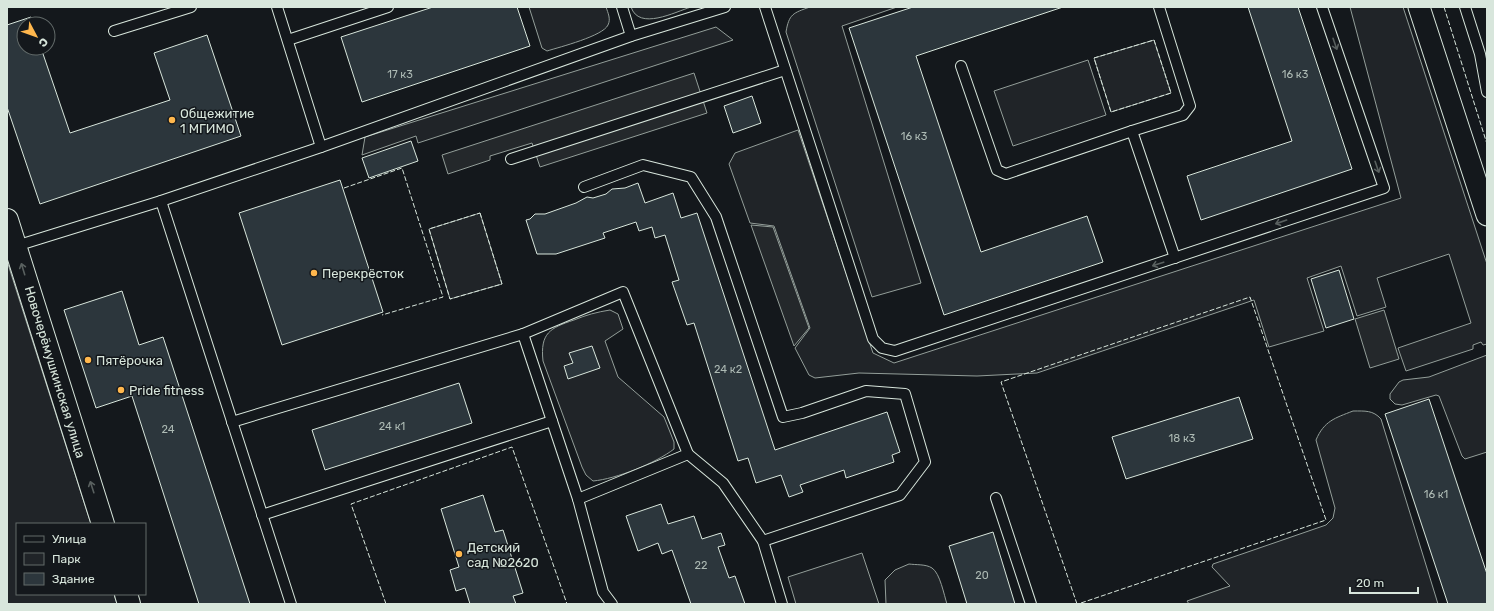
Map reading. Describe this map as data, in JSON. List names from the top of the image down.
{
  "streets": {
    "street": ["Новочерёмушкинская улица"]
  },
  "one_way": ["Новочерёмушкинская улица"],
  "places": [
    "Общежитие 1 МГИМО",
    "Перекрёсток",
    "Пятёрочка",
    "Pride fitness",
    "Детский сад №2620"
  ],
  "house_numbers": [
    "17 к3",
    "16 к3",
    "16 к3",
    "24 к2",
    "24 к1",
    "24",
    "18 к3",
    "16 к1",
    "22",
    "20"
  ],
  "legend": ["Улица", "Парк", "Здание"],
  "scale_bar": "20 m",
  "north": "bottom right"
}
